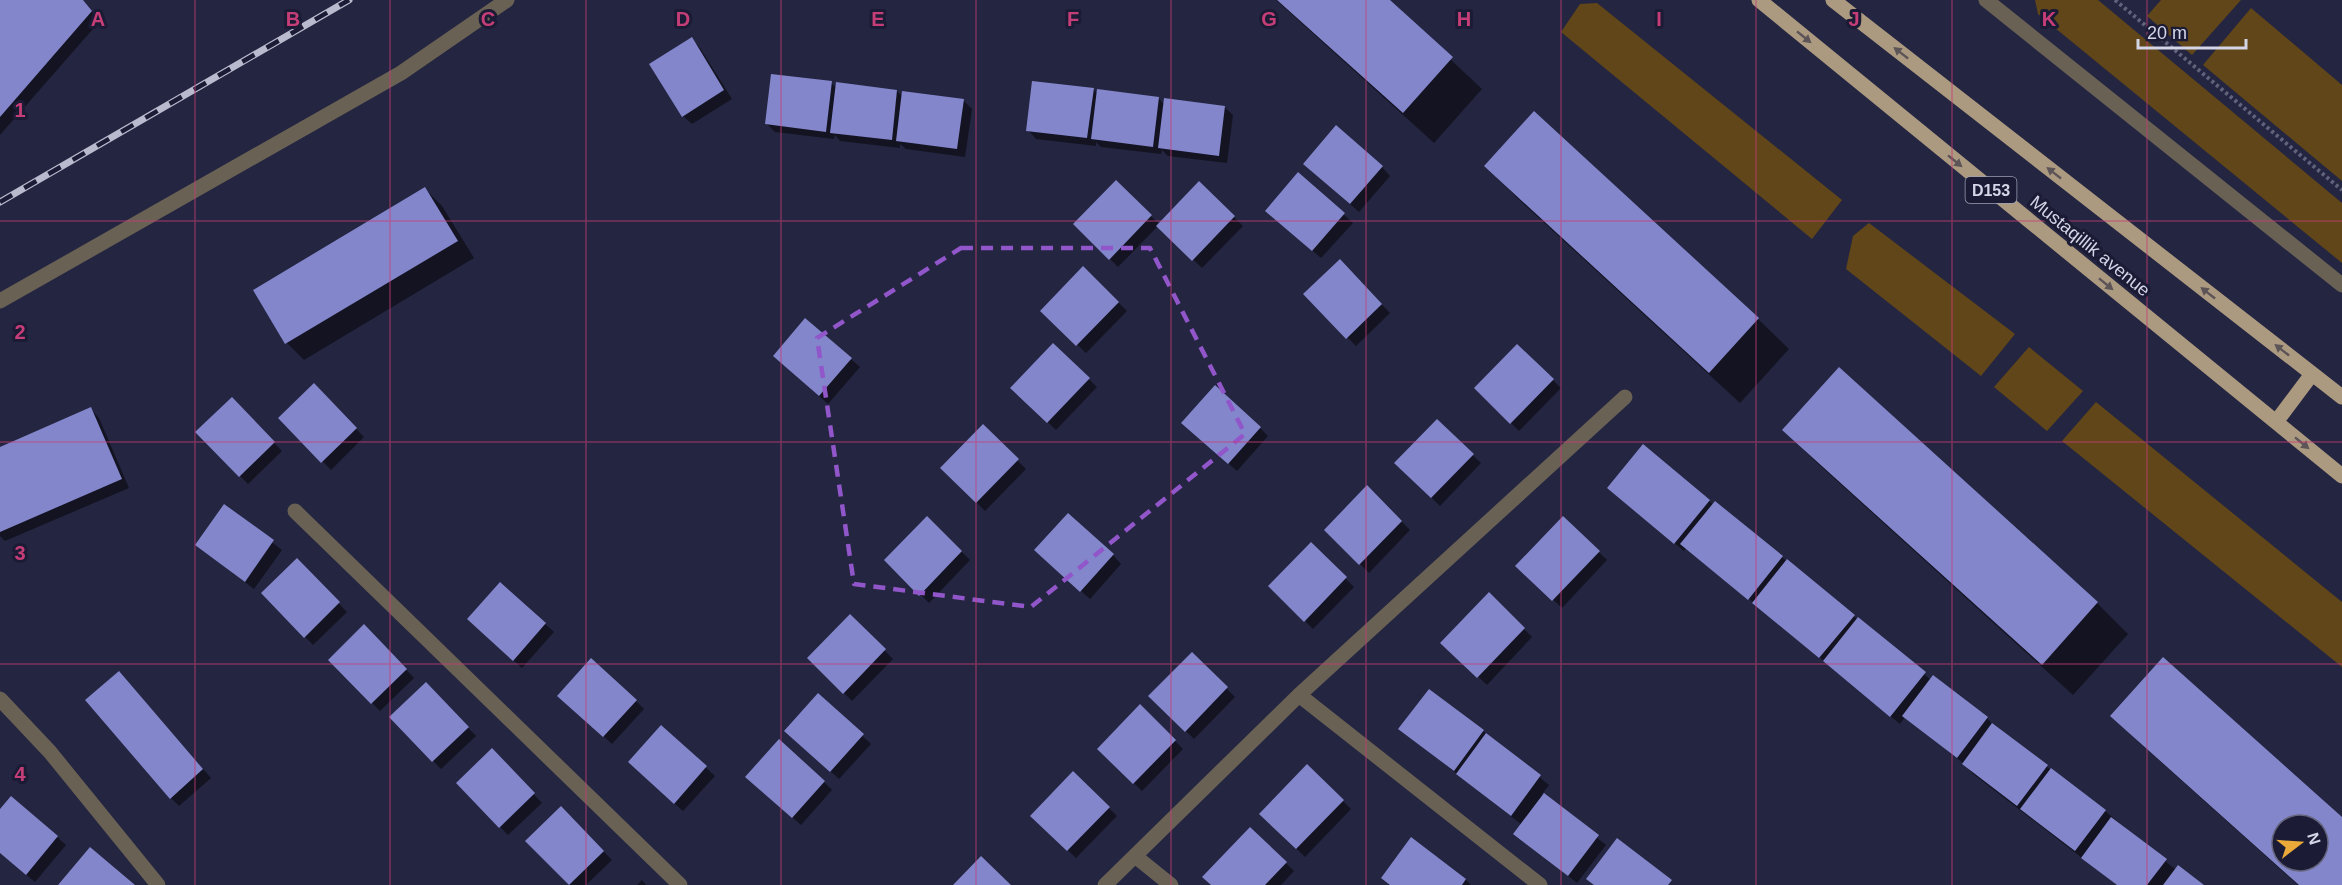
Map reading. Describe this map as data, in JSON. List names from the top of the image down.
{
  "streets": {
    "main road": ["D153", "Mustaqillik avenue"]
  },
  "scale_bar": "20 m",
  "north": "right",
  "grid": {
    "columns": [
      "A",
      "B",
      "C",
      "D",
      "E",
      "F",
      "G",
      "H",
      "I",
      "J",
      "K"
    ],
    "rows": [
      "1",
      "2",
      "3",
      "4"
    ]
  }
}
